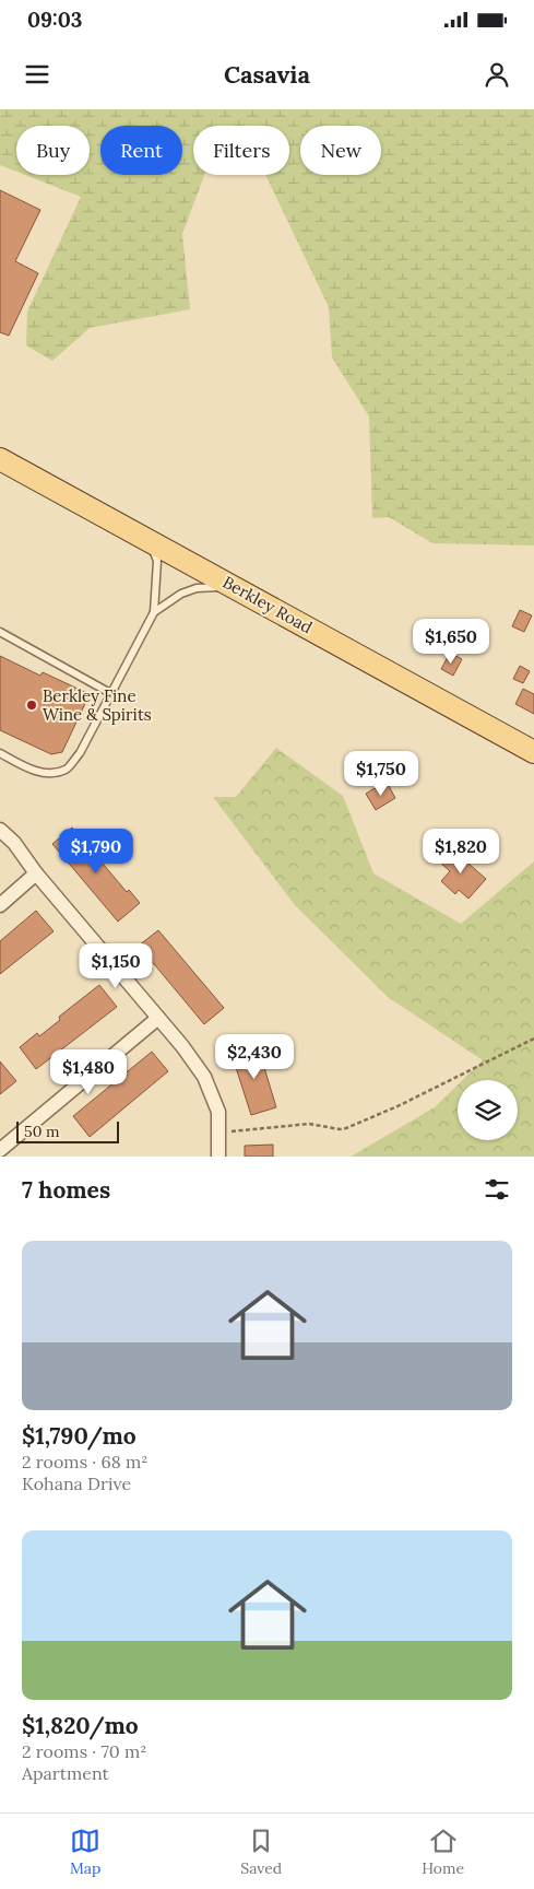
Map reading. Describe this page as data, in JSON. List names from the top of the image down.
{
  "streets": {
    "main road": ["Berkley Road"]
  },
  "places": ["Berkley Fine Wine & Spirits"],
  "scale_bar": "50 m",
  "page": {
    "status": "09:03",
    "header": "Casavia",
    "chip": [
      "Buy",
      "Rent",
      "Filters",
      "New"
    ],
    "price": [
      "$1,650",
      "$1,750",
      "$1,790",
      "$1,820",
      "$1,150",
      "$2,430",
      "$1,480"
    ],
    "scale": "50 m",
    "heading": "7 homes",
    "list": [
      {
        "name": "$1,790/mo",
        "note": "2 rooms · 68 m² · Kohana Drive"
      },
      {
        "name": "$1,820/mo",
        "note": "2 rooms · 70 m² · Apartment"
      }
    ],
    "tabs": ["Map", "Saved", "Home"]
  }
}
